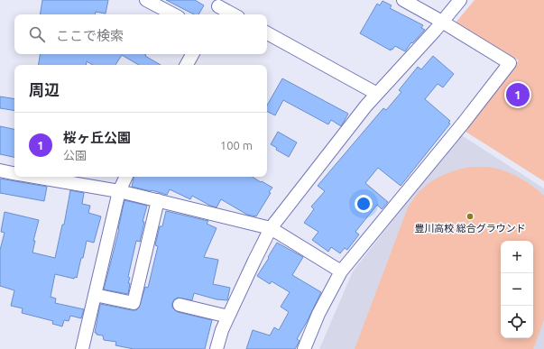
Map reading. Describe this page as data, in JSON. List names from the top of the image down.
{
  "places": ["豊川高校 総合グラウンド"],
  "page": {
    "search": "ここで検索",
    "heading": "周辺",
    "pins": "1",
    "list": [
      {
        "mark": "1",
        "name": "桜ヶ丘公園",
        "note": "公園",
        "value": "100 m"
      }
    ],
    "map_buttons": ["+", "−"]
  }
}
